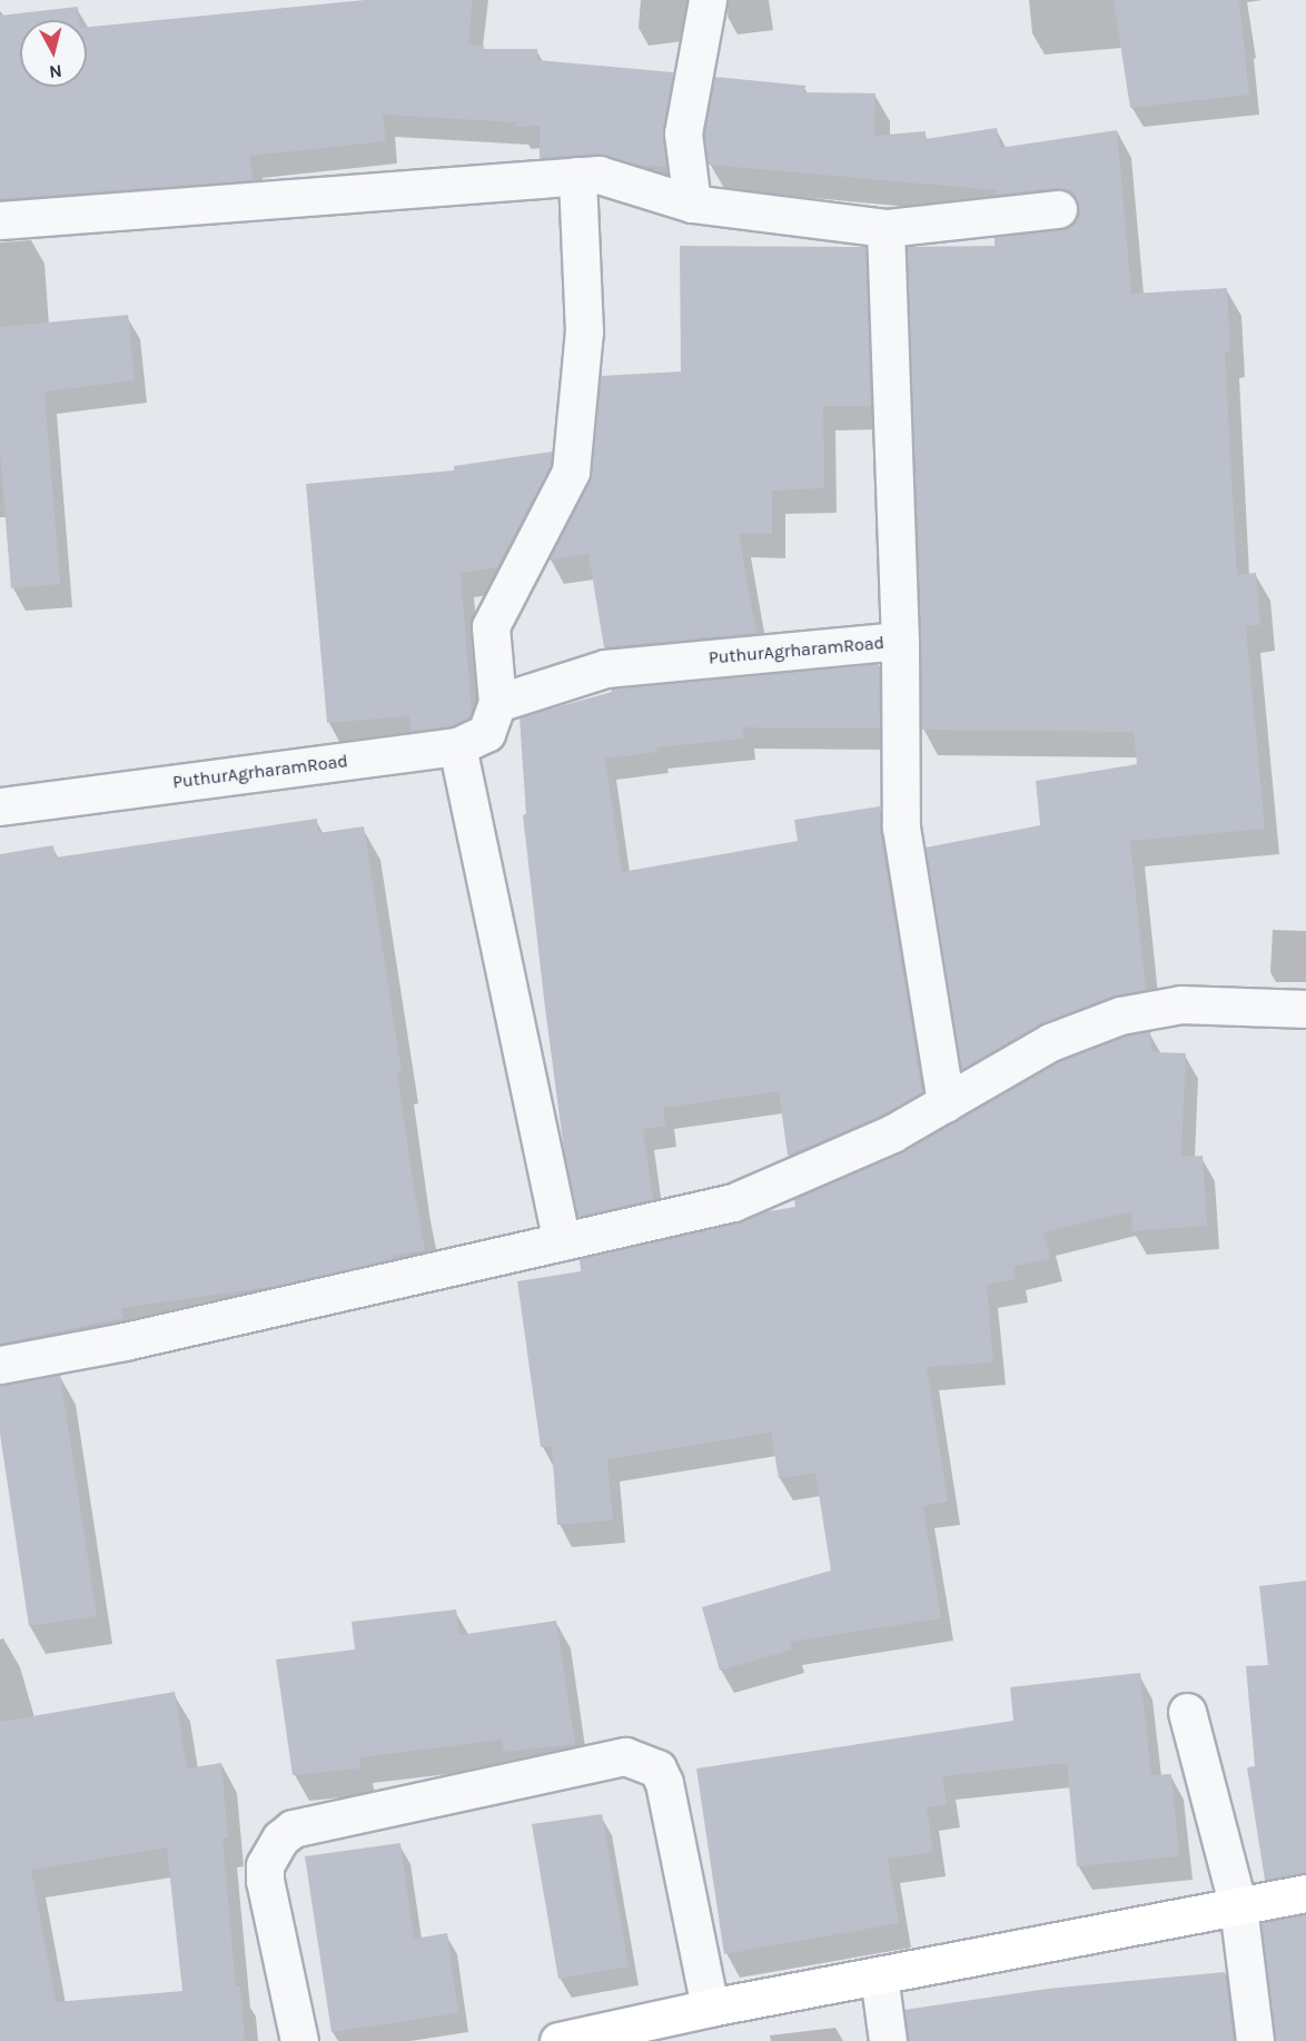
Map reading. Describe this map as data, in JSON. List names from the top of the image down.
{
  "streets": {
    "street": ["PuthurAgrharamRoad"]
  },
  "north": "bottom"
}
